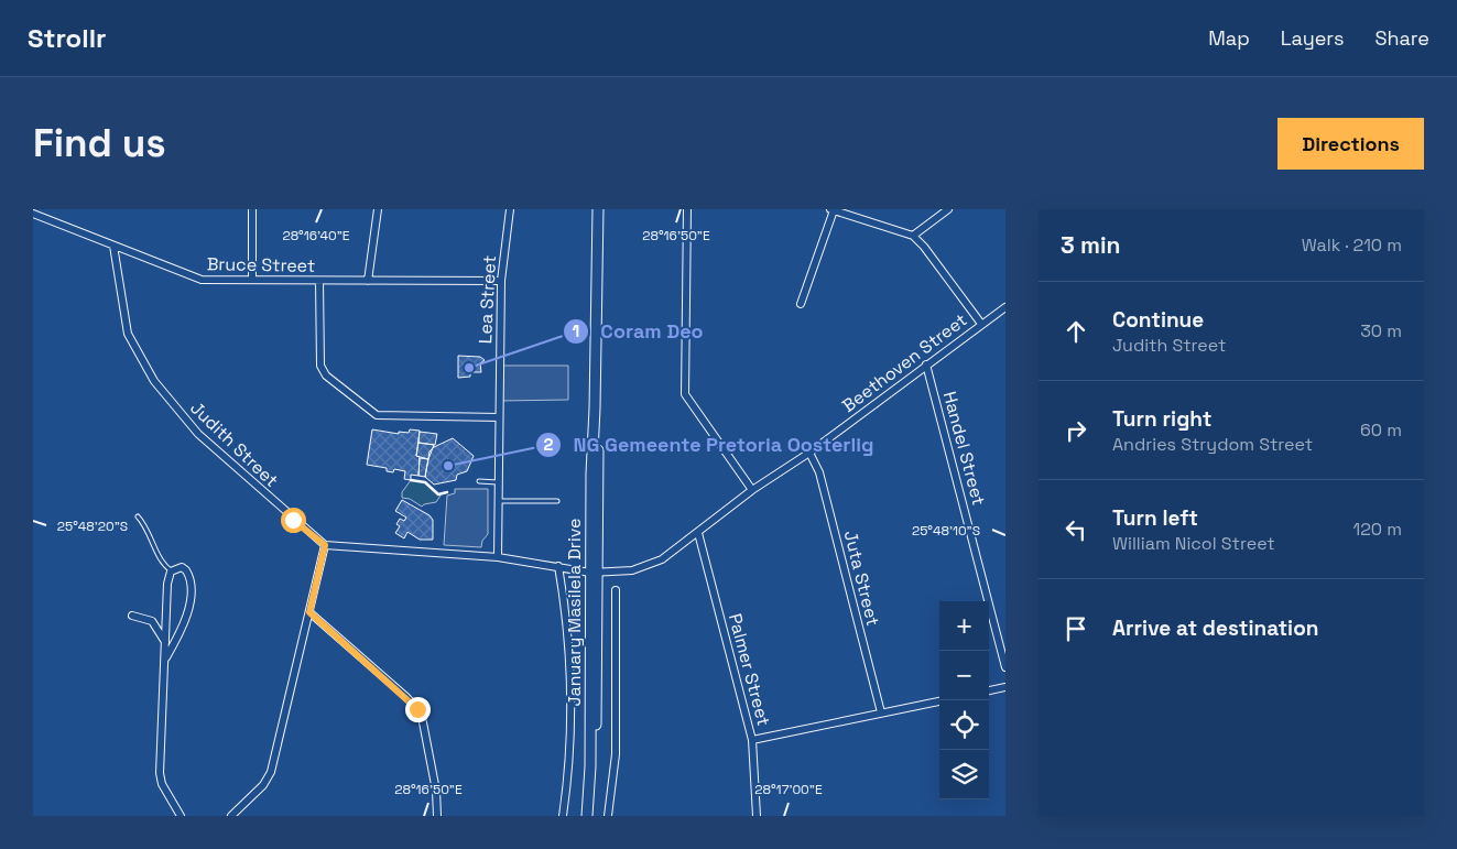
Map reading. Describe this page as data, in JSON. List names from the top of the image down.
{
  "streets": {
    "main road": ["January Masilela Drive"],
    "street": [
      "Bruce Street",
      "Lea Street",
      "Beethoven Street",
      "Judith Street",
      "Handel Street",
      "Juta Street",
      "Palmer Street"
    ]
  },
  "crossings": [
    ["Bruce Street", "Lea Street"],
    ["Bruce Street", "Judith Street"],
    ["Beethoven Street", "Handel Street"],
    ["Beethoven Street", "Juta Street"],
    ["Beethoven Street", "January Masilela Drive"],
    ["Beethoven Street", "Palmer Street"]
  ],
  "places": ["Coram Deo", "NG Gemeente Pretoria Oosterlig"],
  "page": {
    "header": "Strollr",
    "nav": ["Map", "Layers", "Share"],
    "buttons": "Directions",
    "title": "Find us",
    "heading": ["3 min", "Walk · 210 m"],
    "list": [
      ["Continue", "Judith Street", "30 m"],
      ["Turn right", "Andries Strydom Street", "60 m"],
      ["Turn left", "William Nicol Street", "120 m"],
      "Arrive at destination"
    ],
    "map_buttons": ["+", "−"]
  },
  "coordinates": [
    "28°16'40\"E",
    "28°16'50\"E",
    "25°48'20\"S",
    "25°48'10\"S",
    "28°17'00\"E"
  ]
}
